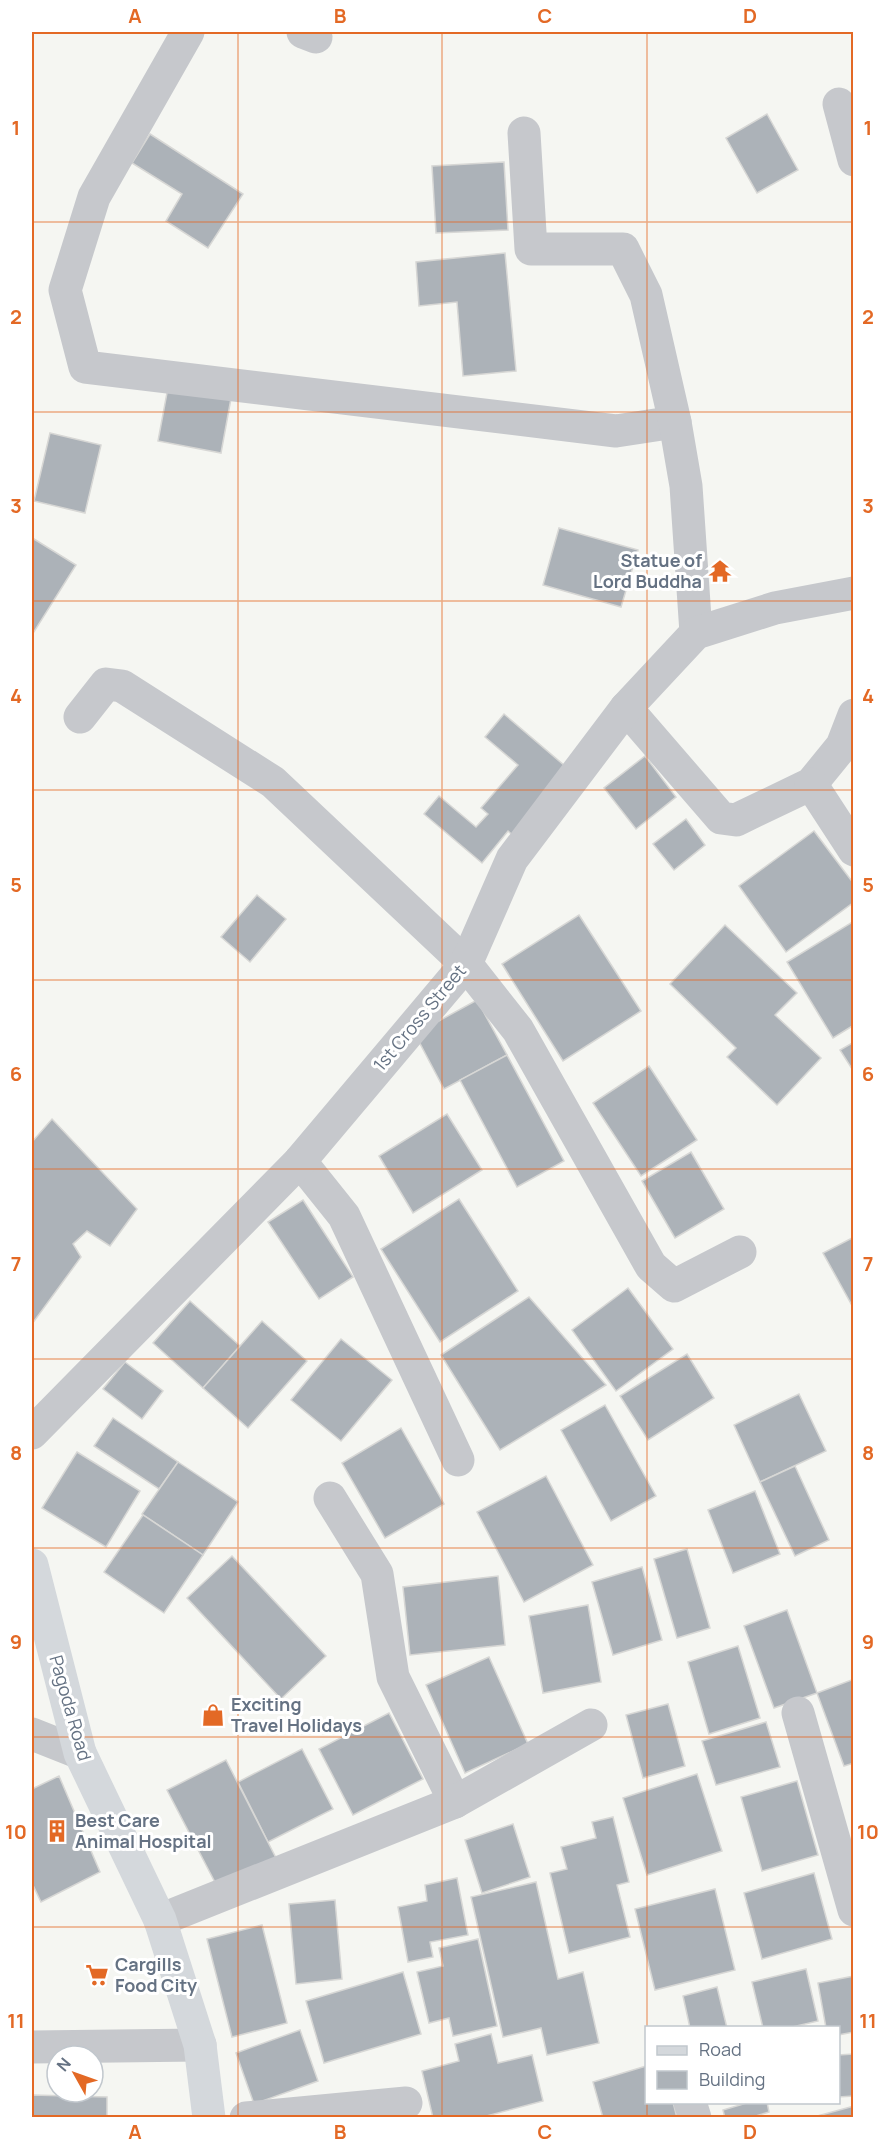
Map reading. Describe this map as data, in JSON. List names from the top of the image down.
{
  "streets": {
    "main road": ["Pagoda Road"],
    "street": ["1st Cross Street"]
  },
  "places": {
    "temple": ["Statue of Lord Buddha"],
    "shop": ["Exciting Travel Holidays"],
    "building": ["Best Care Animal Hospital"],
    "supermarket": ["Cargills Food City"]
  },
  "legend": ["Road", "Building"],
  "north": "top left",
  "grid": {
    "columns": [
      "A",
      "B",
      "C",
      "D"
    ],
    "rows": [
      "1",
      "2",
      "3",
      "4",
      "5",
      "6",
      "7",
      "8",
      "9",
      "10",
      "11"
    ]
  }
}
